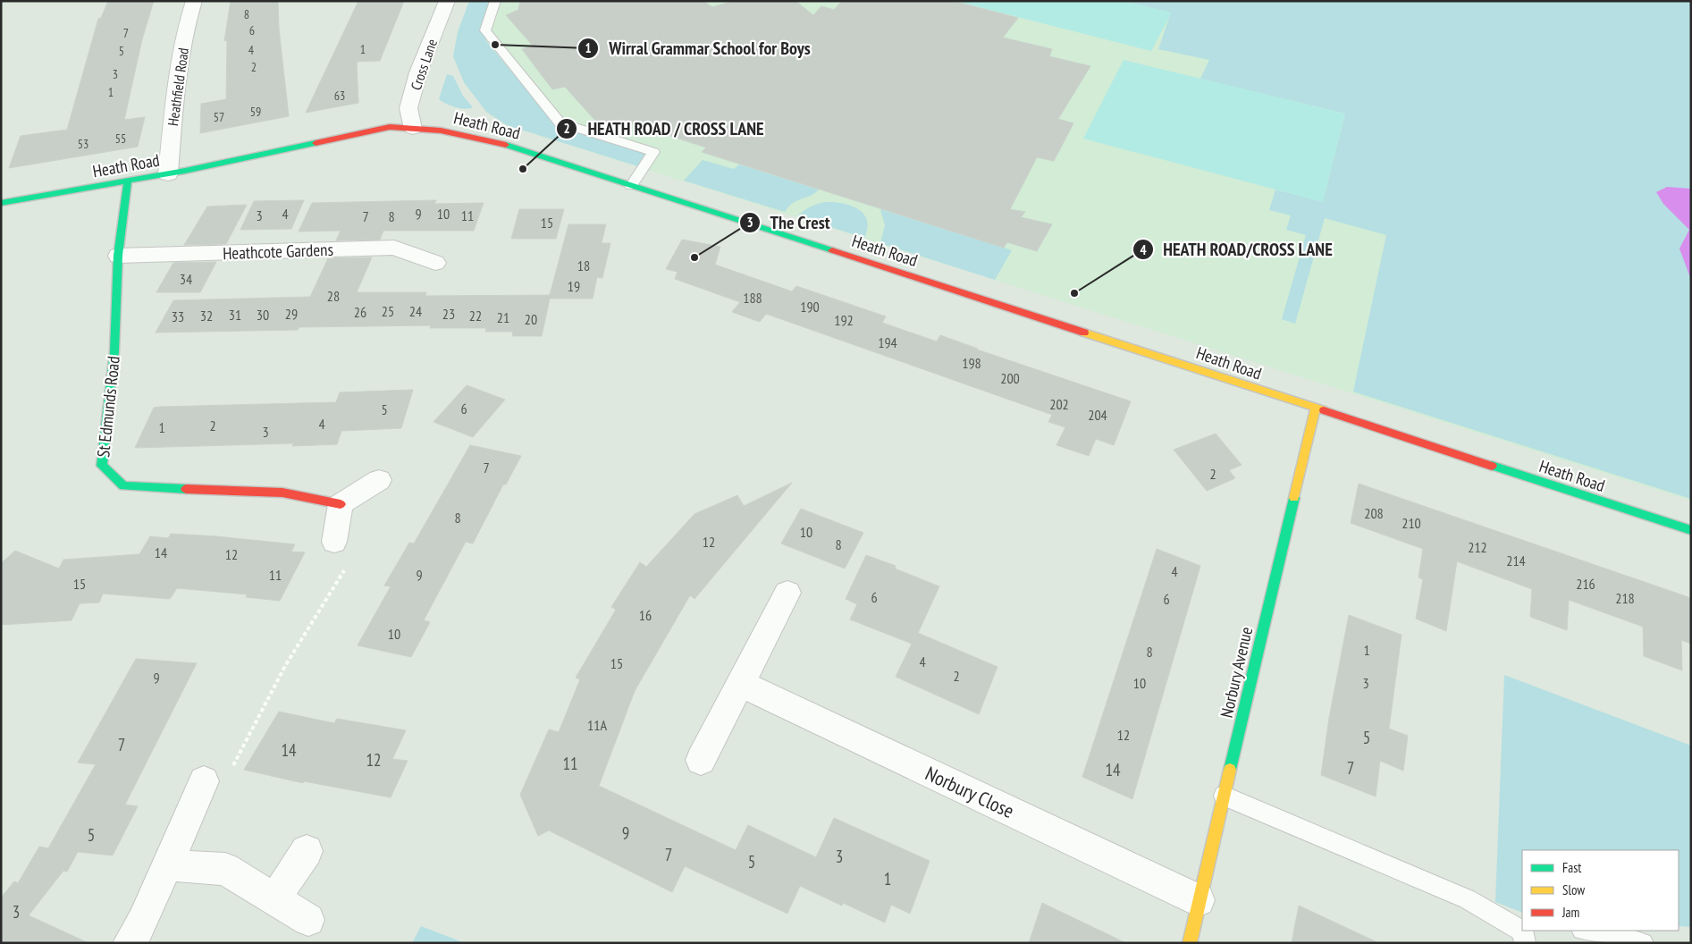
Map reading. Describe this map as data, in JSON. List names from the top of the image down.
{
  "streets": {
    "street": [
      "Cross Lane",
      "Heathfield Road",
      "Heath Road",
      "Heathcote Gardens",
      "St Edmunds Road",
      "Norbury Avenue",
      "Norbury Close"
    ]
  },
  "crossings": [
    ["Cross Lane", "Heath Road"],
    ["Heathfield Road", "Heath Road"],
    ["Heath Road", "St Edmunds Road"],
    ["Heath Road", "Norbury Avenue"],
    ["Heathcote Gardens", "St Edmunds Road"],
    ["Norbury Avenue", "Norbury Close"]
  ],
  "places": [
    "Wirral Grammar School for Boys",
    "HEATH ROAD / CROSS LANE",
    "The Crest",
    "HEATH ROAD/CROSS LANE"
  ],
  "house_numbers": [
    "8",
    "6",
    "7",
    "1",
    "4",
    "5",
    "2",
    "3",
    "1",
    "63",
    "59",
    "57",
    "55",
    "53",
    "4",
    "9",
    "10",
    "3",
    "11",
    "7",
    "8",
    "15",
    "18",
    "34",
    "19",
    "28",
    "188",
    "190",
    "25",
    "24",
    "26",
    "29",
    "23",
    "31",
    "30",
    "32",
    "22",
    "33",
    "21",
    "20",
    "192",
    "194",
    "198",
    "200",
    "202",
    "6",
    "5",
    "204",
    "4",
    "2",
    "1",
    "3",
    "7",
    "2",
    "208",
    "8",
    "210",
    "10",
    "12",
    "8",
    "212",
    "14",
    "12",
    "214",
    "4",
    "11",
    "9",
    "15",
    "216",
    "6",
    "218",
    "6",
    "16",
    "10",
    "1",
    "8",
    "4",
    "15",
    "2",
    "9",
    "10",
    "3",
    "11A",
    "12",
    "5",
    "7",
    "14",
    "12",
    "11",
    "7",
    "14",
    "9",
    "5",
    "7",
    "3",
    "5",
    "1",
    "3"
  ],
  "legend": ["Fast", "Slow", "Jam"]
}
